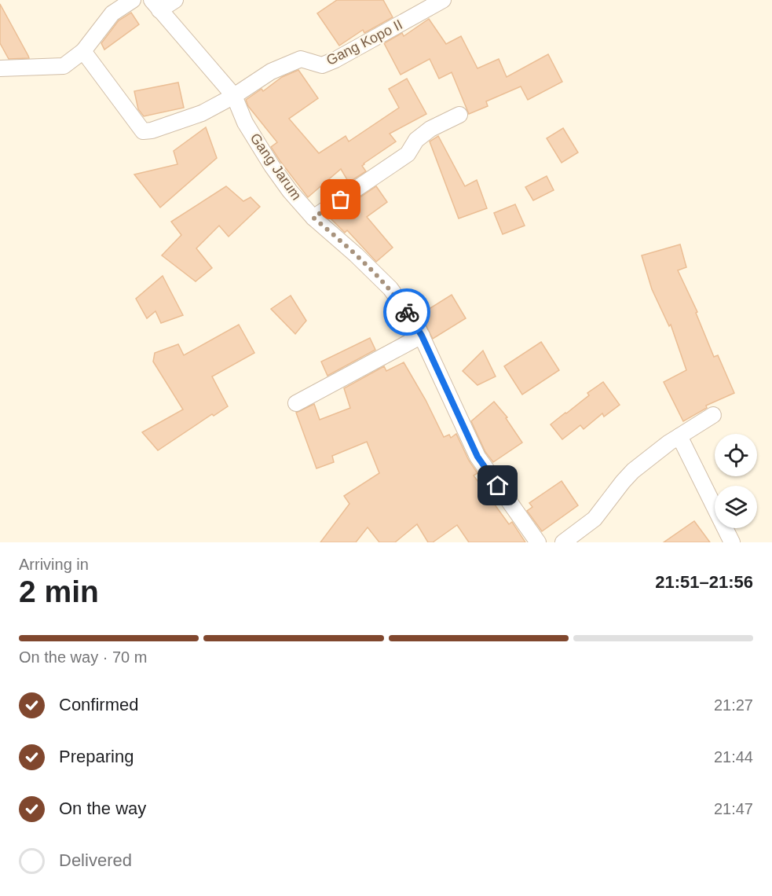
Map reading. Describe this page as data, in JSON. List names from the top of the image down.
{
  "streets": {
    "street": ["Gang Kopo II", "Gang Jarum"]
  },
  "crossings": [
    ["Gang Kopo II", "Gang Jarum"]
  ],
  "page": {
    "heading": ["2 min", "Arriving in", "21:51–21:56"],
    "bar": "On the way · 70 m",
    "list": [
      ["Confirmed", "21:27"],
      ["Preparing", "21:44"],
      ["On the way", "21:47"],
      "Delivered"
    ]
  }
}
